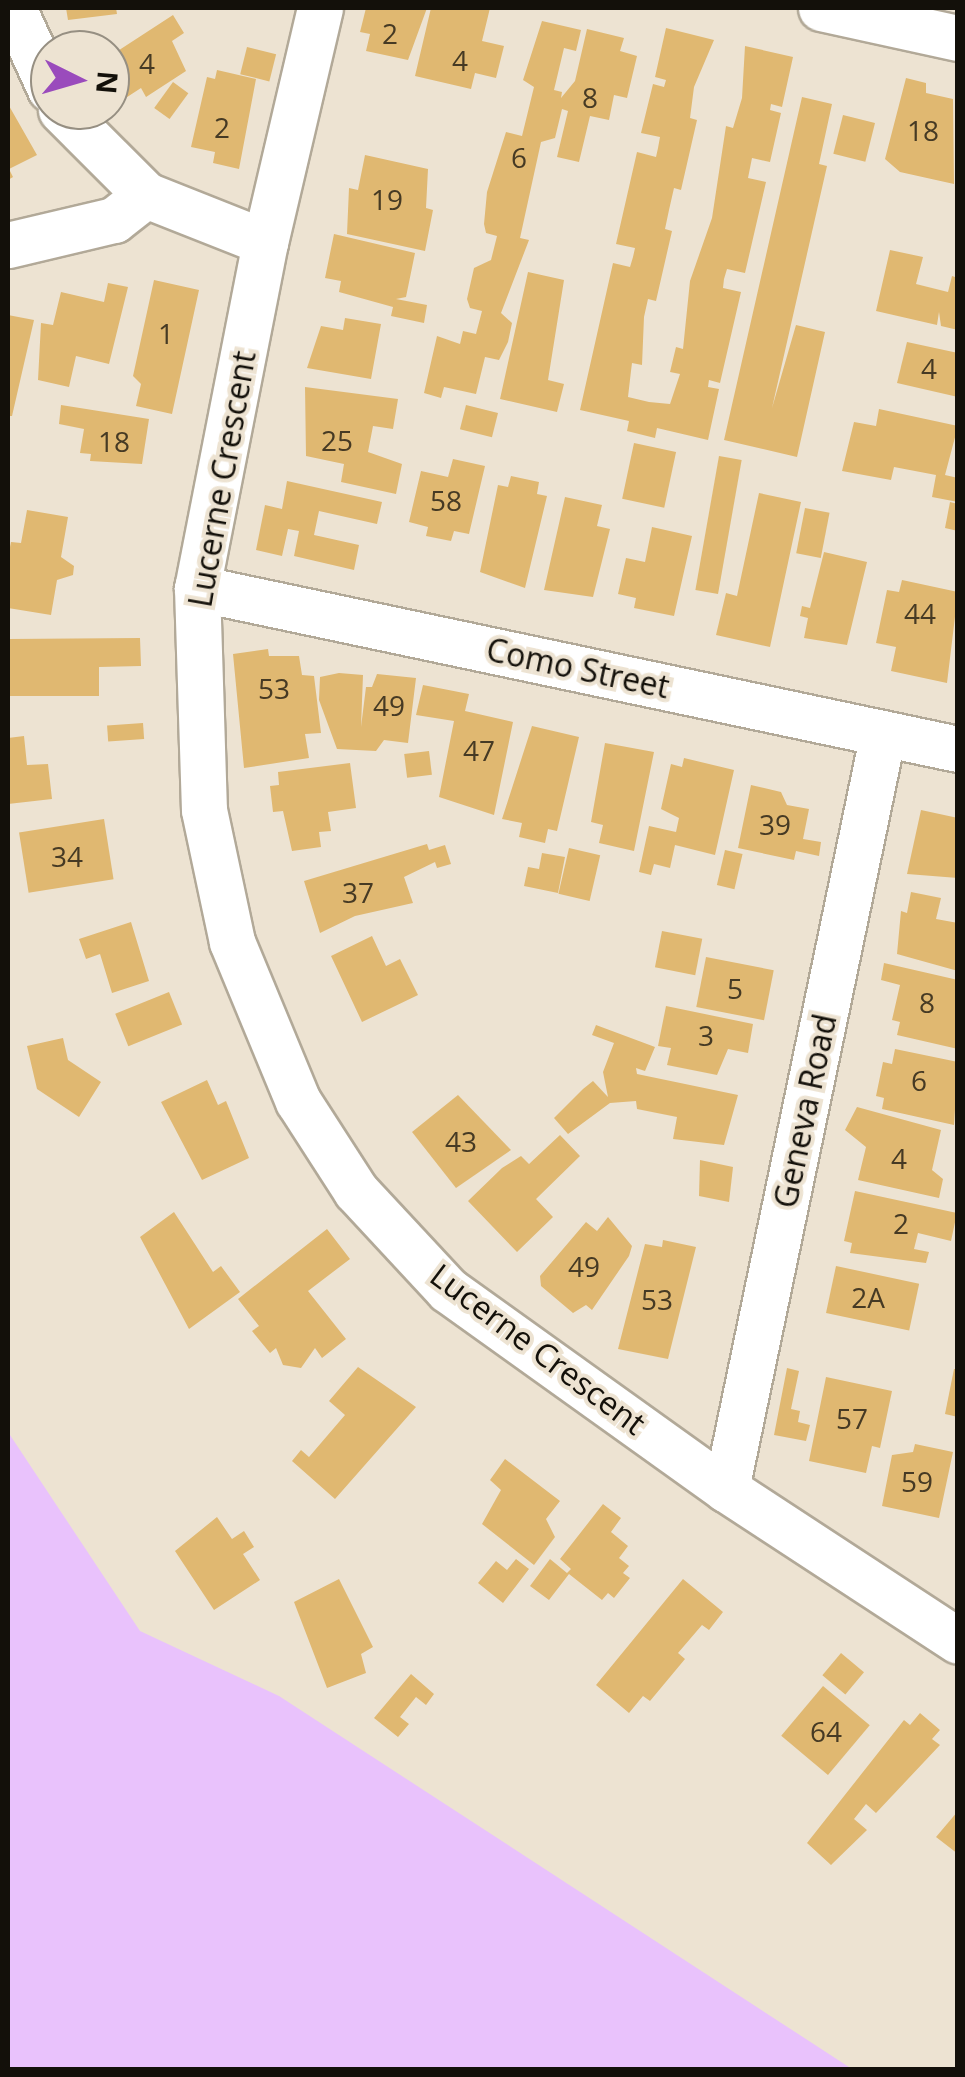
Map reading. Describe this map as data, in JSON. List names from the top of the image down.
{
  "streets": {
    "street": ["Lucerne Crescent", "Como Street", "Geneva Road"]
  },
  "crossings": [
    ["Lucerne Crescent", "Como Street"],
    ["Lucerne Crescent", "Geneva Road"],
    ["Como Street", "Geneva Road"]
  ],
  "house_numbers": [
    "2",
    "4",
    "4",
    "8",
    "2",
    "18",
    "6",
    "19",
    "1",
    "4",
    "25",
    "18",
    "58",
    "44",
    "53",
    "49",
    "47",
    "39",
    "34",
    "37",
    "5",
    "8",
    "3",
    "6",
    "43",
    "4",
    "2",
    "49",
    "2A",
    "53",
    "57",
    "59",
    "64"
  ],
  "north": "right"
}
